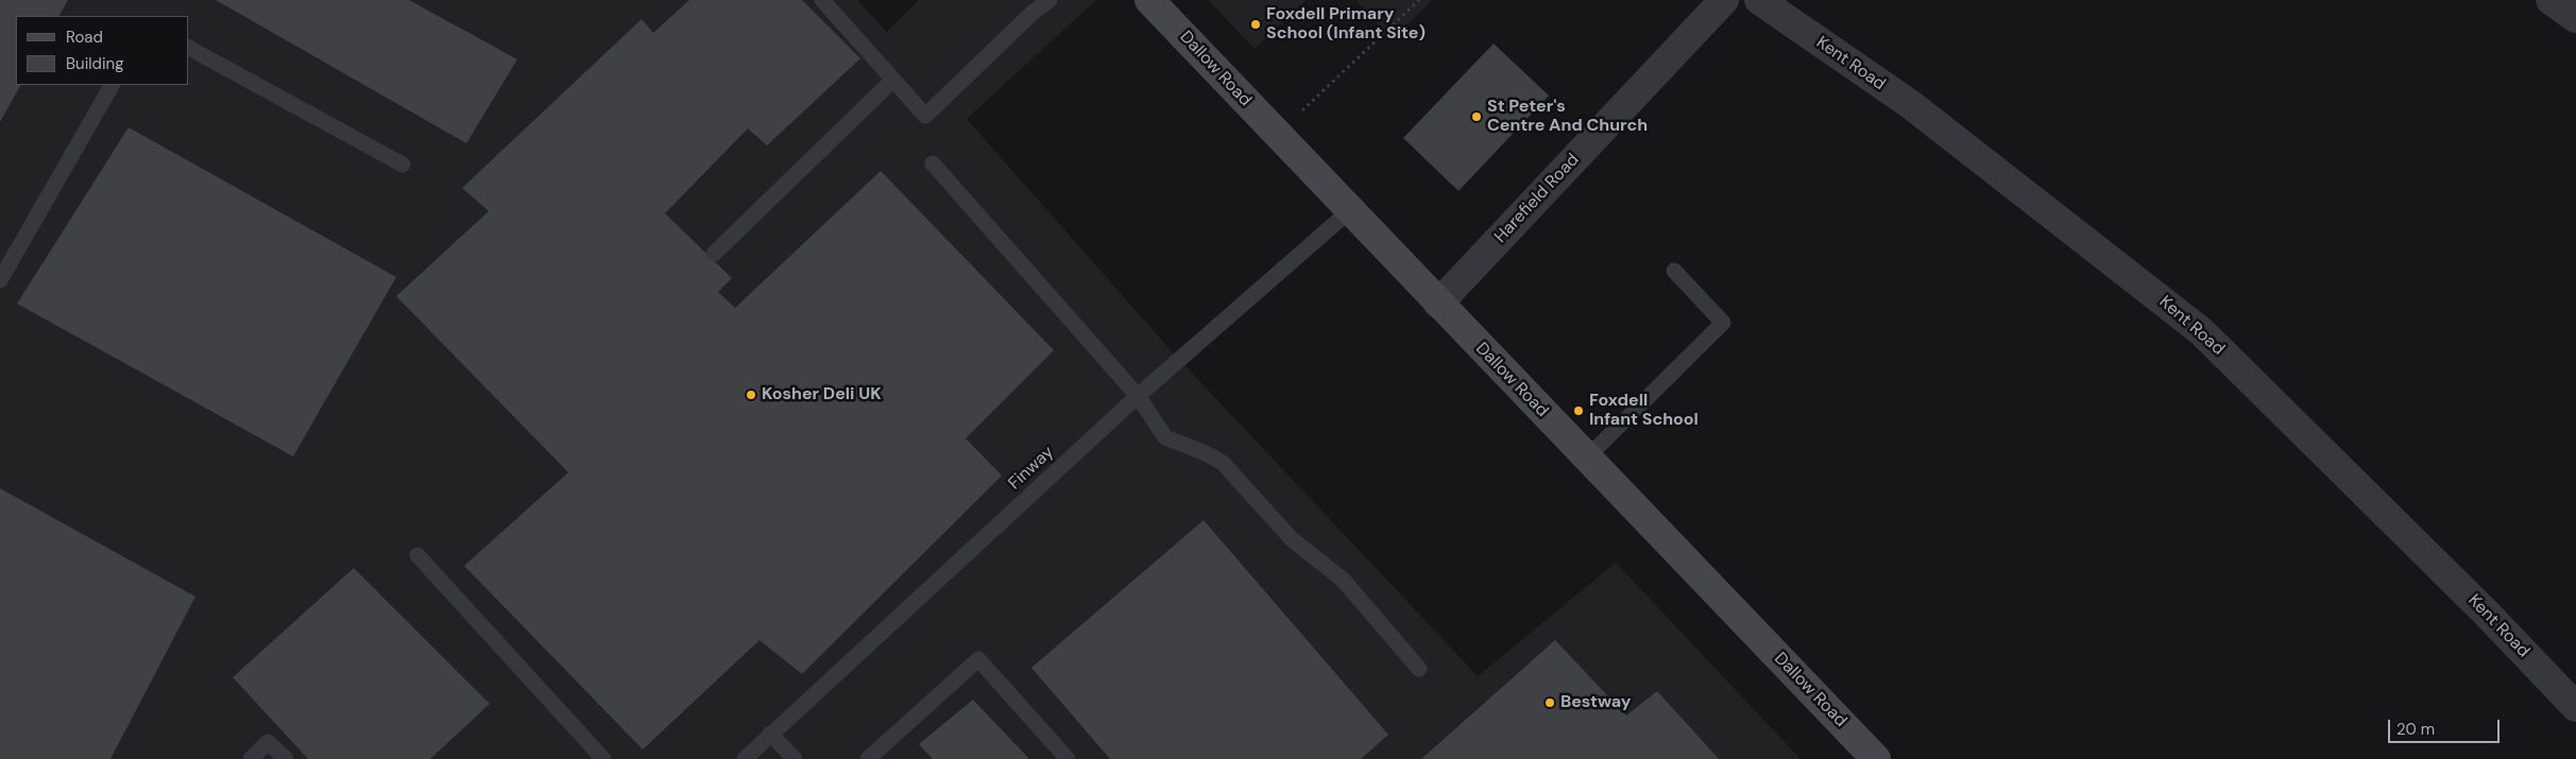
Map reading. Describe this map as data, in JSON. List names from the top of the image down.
{
  "streets": {
    "street": ["Kent Road", "Dallow Road", "Harefield Road"],
    "lane": ["Finway"]
  },
  "crossings": [
    ["Dallow Road", "Harefield Road"],
    ["Dallow Road", "Finway"]
  ],
  "places": [
    "Foxdell Primary School (Infant Site)",
    "St Peter's Centre And Church",
    "Kosher Deli UK",
    "Foxdell Infant School",
    "Bestway"
  ],
  "legend": ["Road", "Building"],
  "scale_bar": "20 m"
}
